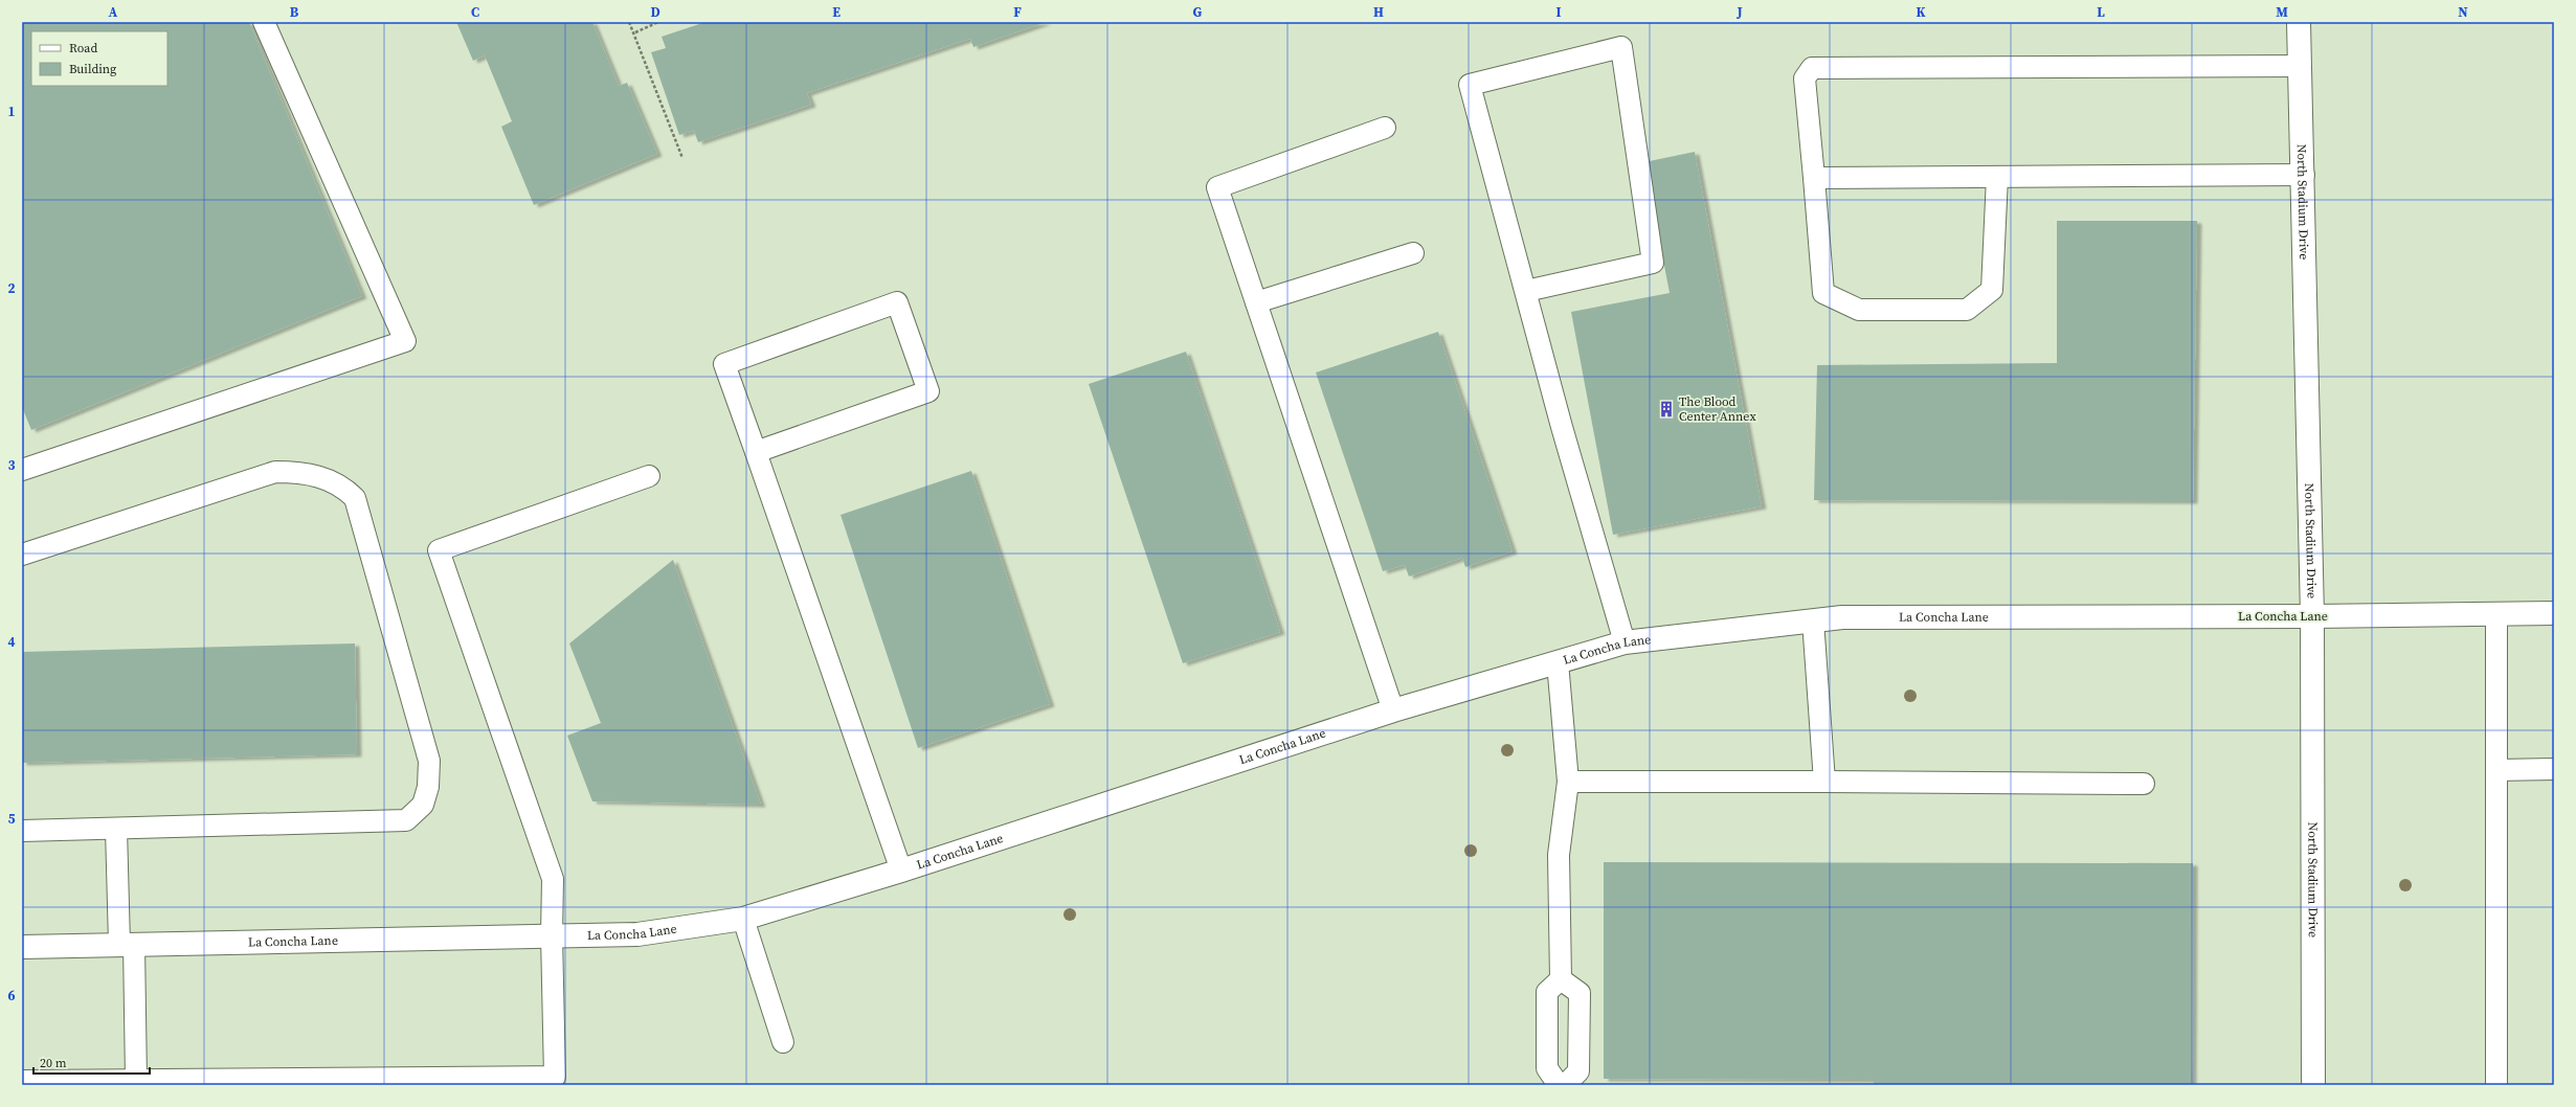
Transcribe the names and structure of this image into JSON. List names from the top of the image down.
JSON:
{
  "streets": {
    "street": ["North Stadium Drive", "La Concha Lane"]
  },
  "crossings": [
    ["North Stadium Drive", "La Concha Lane"]
  ],
  "places": {
    "building": ["The Blood Center Annex"]
  },
  "legend": ["Road", "Building"],
  "scale_bar": "20 m",
  "grid": {
    "columns": [
      "A",
      "B",
      "C",
      "D",
      "E",
      "F",
      "G",
      "H",
      "I",
      "J",
      "K",
      "L",
      "M",
      "N"
    ],
    "rows": [
      "1",
      "2",
      "3",
      "4",
      "5",
      "6"
    ]
  }
}
